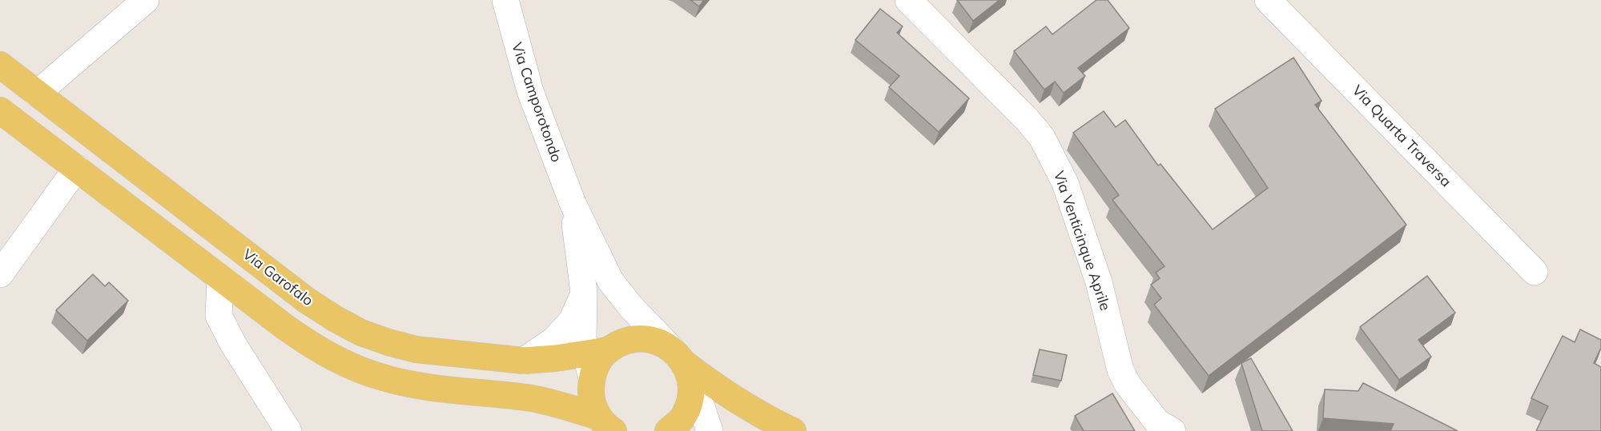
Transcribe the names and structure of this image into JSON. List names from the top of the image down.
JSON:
{
  "streets": {
    "main road": ["Via Garofalo"],
    "street": ["Via Camporotondo", "Via Quarta Traversa", "Via Venticinque Aprile"]
  }
}
